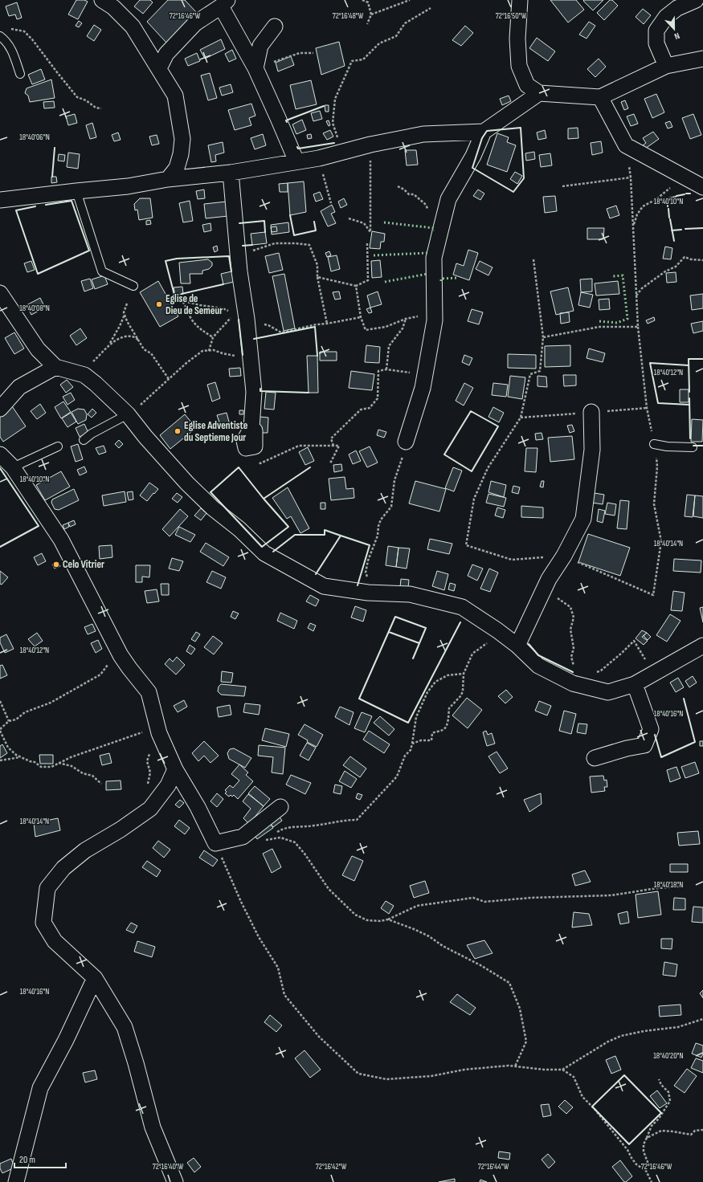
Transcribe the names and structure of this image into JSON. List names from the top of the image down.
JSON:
{
  "places": ["Eglise de Dieu de Semeur", "Eglise Adventiste du Septieme Jour", "Celo Vitrier"],
  "scale_bar": "20 m",
  "north": "bottom",
  "coordinates": [
    "72°16'46\"W",
    "72°16'48\"W",
    "72°16'50\"W",
    "18°40'06\"N",
    "18°40'10\"N",
    "18°40'08\"N",
    "18°40'12\"N",
    "18°40'14\"N",
    "18°40'16\"N",
    "18°40'18\"N",
    "18°40'20\"N",
    "72°16'40\"W",
    "72°16'42\"W",
    "72°16'44\"W"
  ]
}
